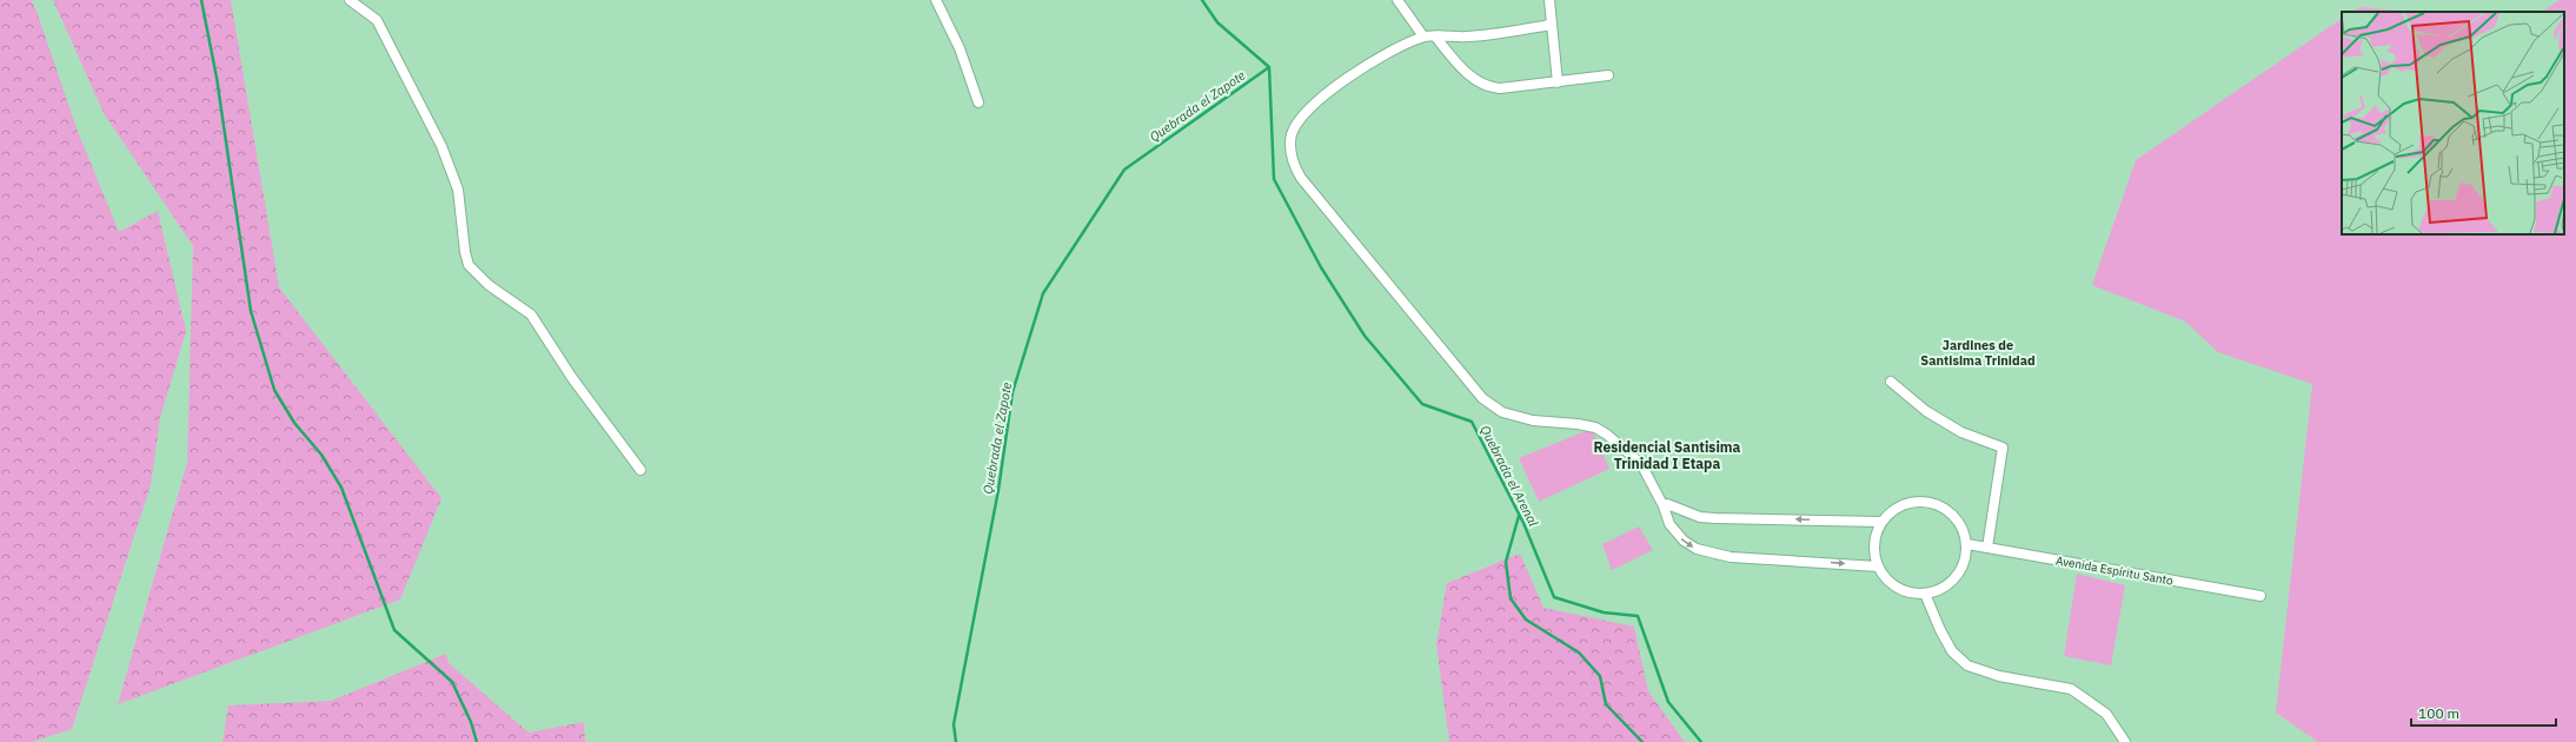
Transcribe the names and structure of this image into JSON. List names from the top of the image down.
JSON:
{
  "streets": {
    "street": ["Avenida Espíritu Santo"]
  },
  "districts": ["Jardines de Santisima Trinidad", "Residencial Santisima Trinidad I Etapa"],
  "water": ["Quebrada el Zapote", "Quebrada el Arenal"],
  "scale_bar": "100 m"
}
